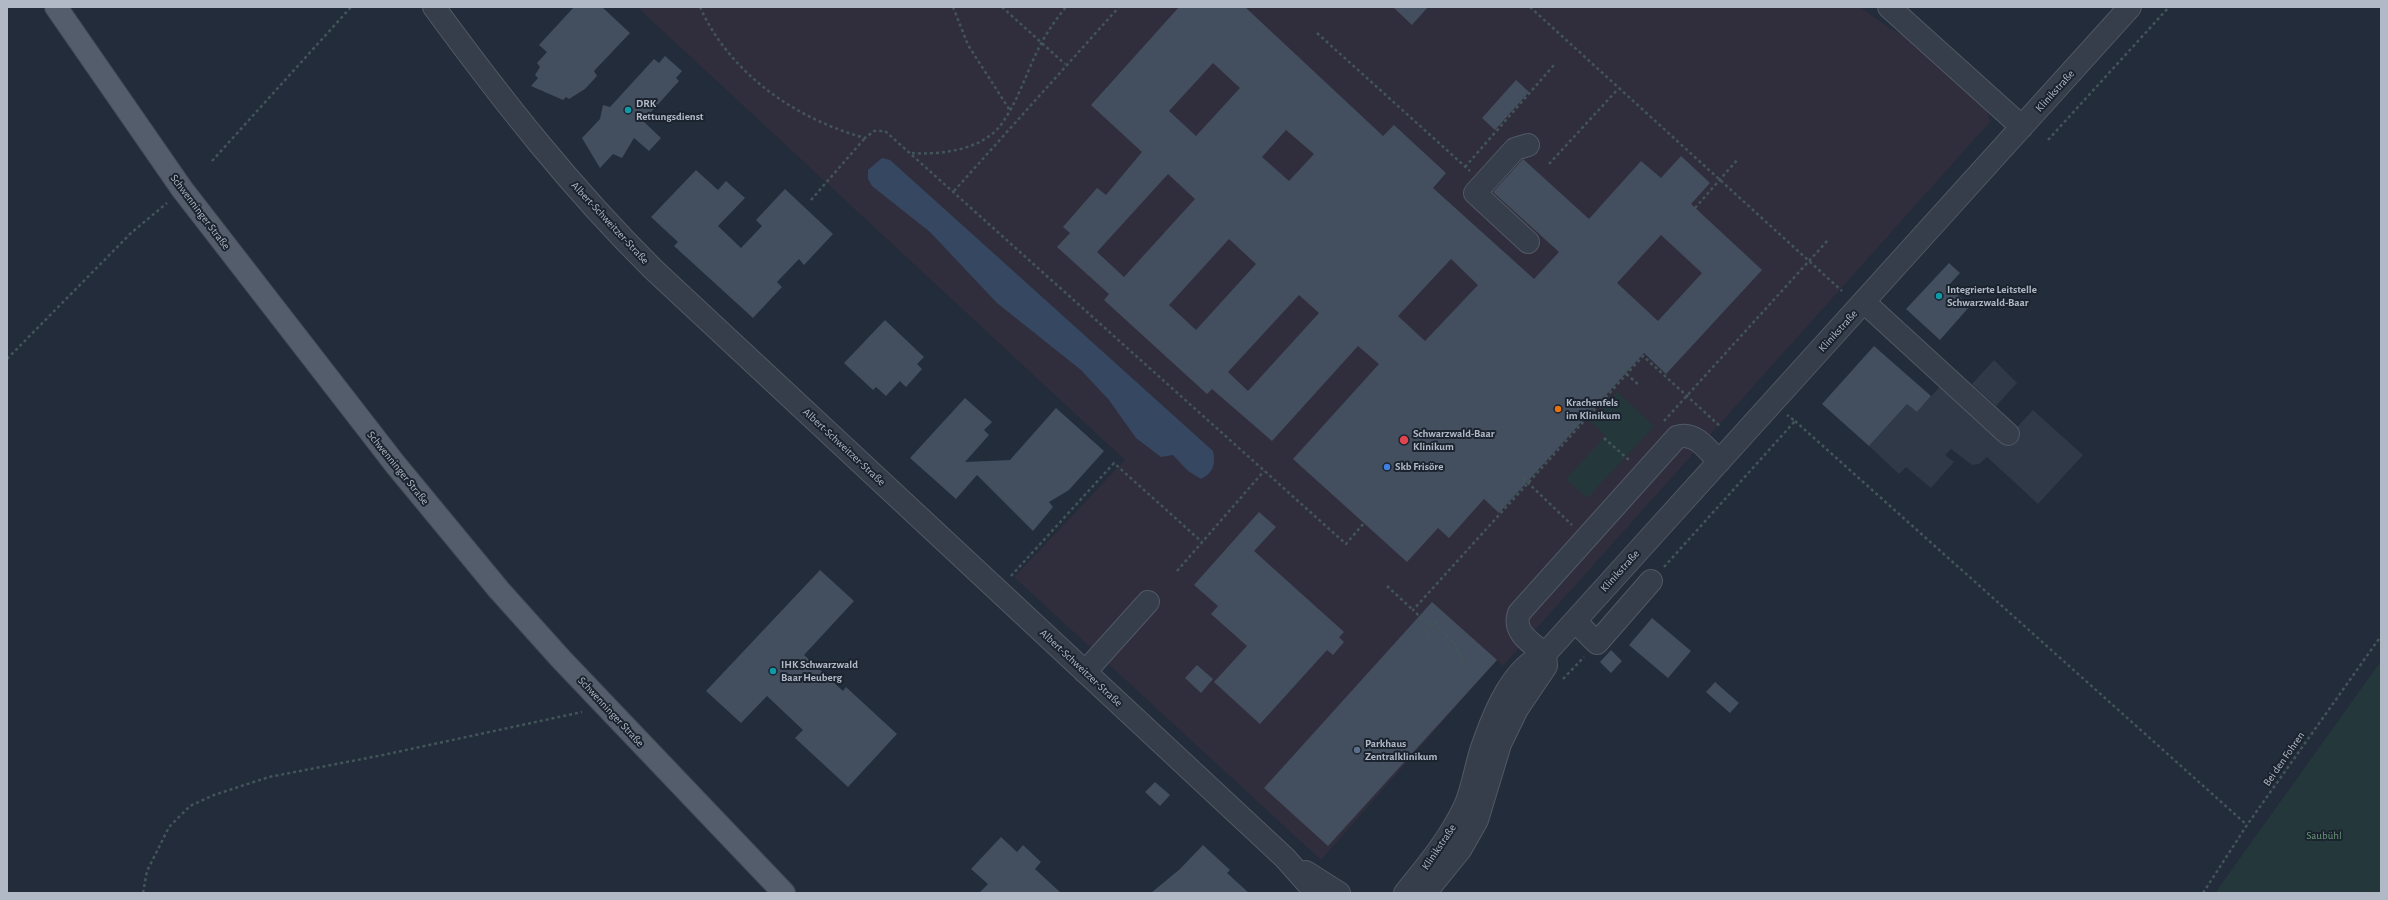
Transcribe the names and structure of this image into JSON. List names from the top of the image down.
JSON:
{
  "streets": {
    "main road": ["Schwenninger Straße"],
    "street": ["Klinikstraße", "Albert-Schweitzer-Straße"],
    "path": ["Bei den Fohren"]
  },
  "parks": ["Saubühl"],
  "places": [
    "DRK Rettungsdienst",
    "Integrierte Leitstelle Schwarzwald-Baar",
    "Krachenfels im Klinikum",
    "Schwarzwald-Baar Klinikum",
    "Skb Frisöre",
    "IHK Schwarzwald Baar Heuberg",
    "Parkhaus Zentralklinikum"
  ]
}
